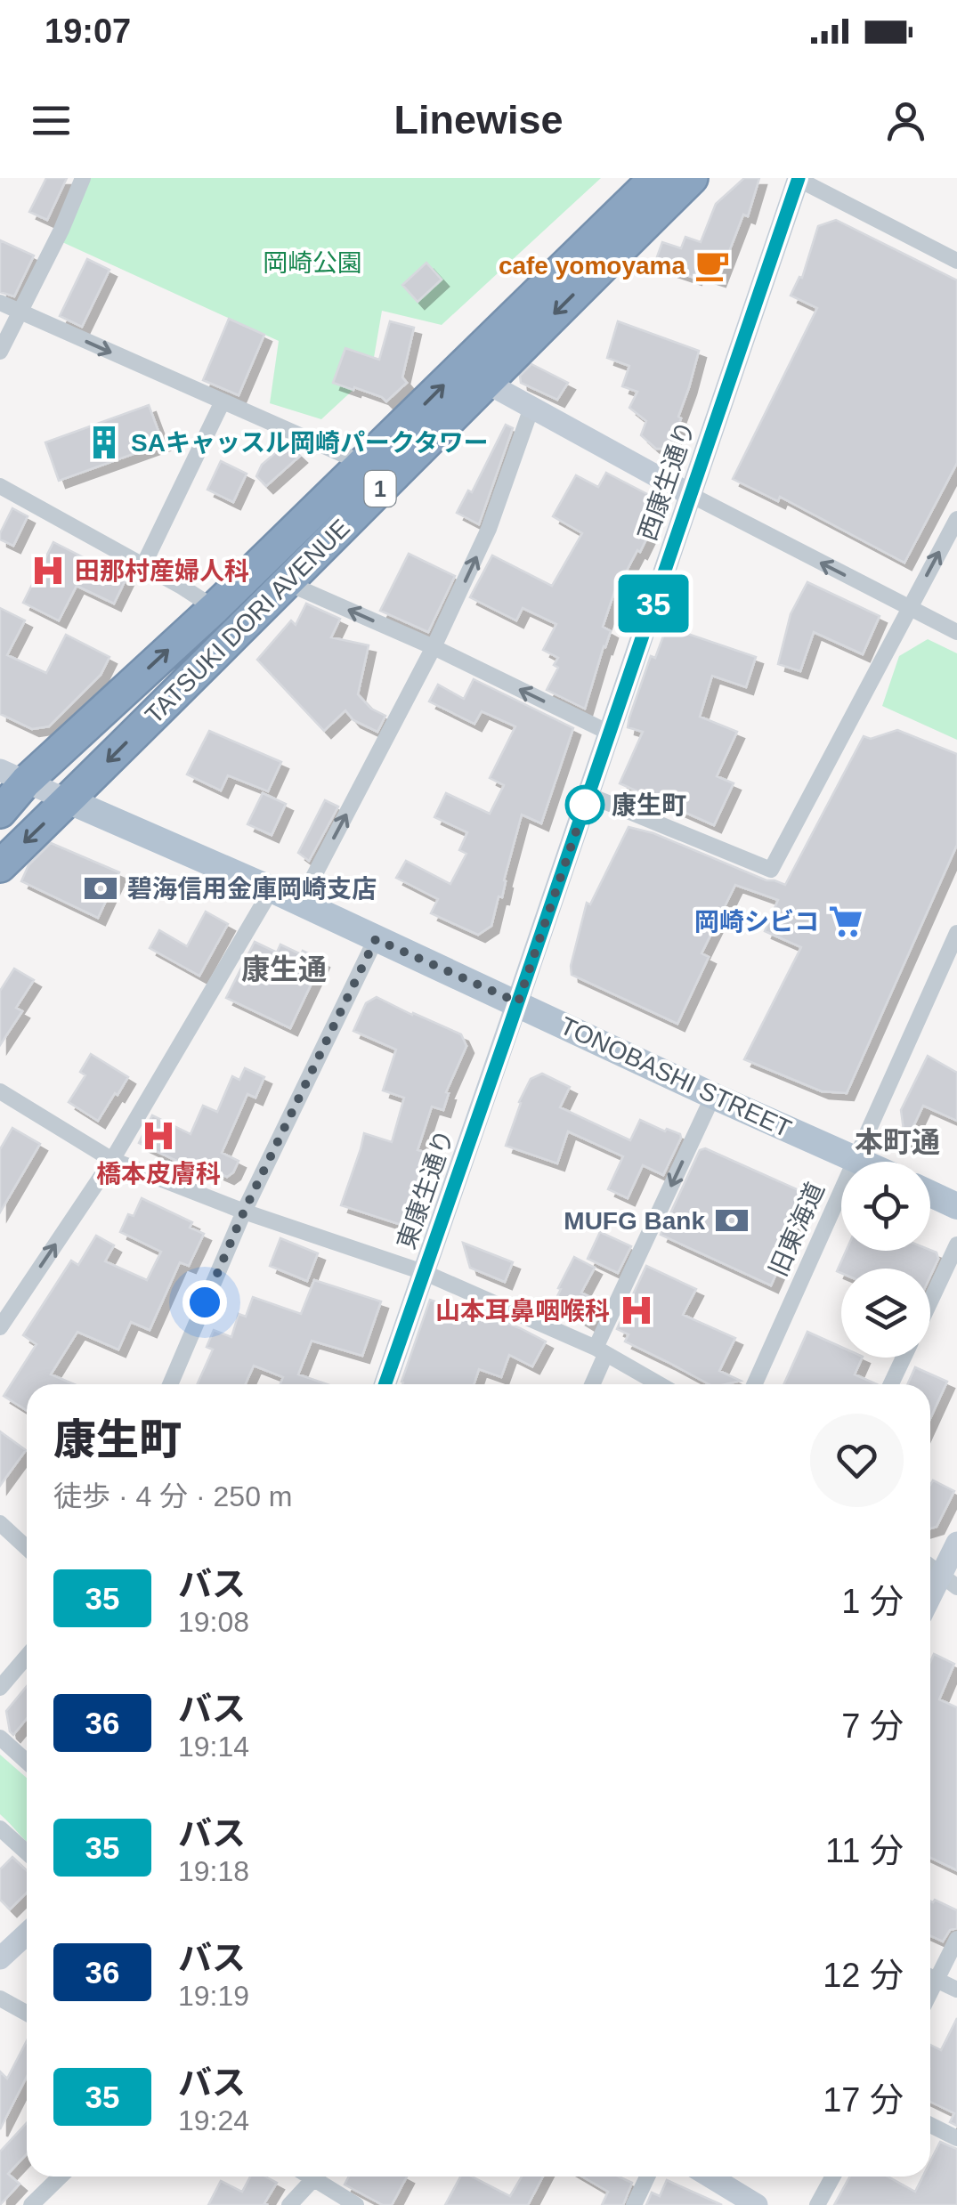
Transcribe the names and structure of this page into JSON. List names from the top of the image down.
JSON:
{
  "streets": {
    "highway": ["1", "TATSUKI DORI AVENUE"],
    "main road": ["TONOBASHI STREET"],
    "street": ["西康生通り", "東康生通り", "旧東海道"]
  },
  "crossings": [
    ["西康生通り", "TONOBASHI STREET"],
    ["西康生通り", "東康生通り"],
    ["1", "TATSUKI DORI AVENUE"],
    ["1", "TONOBASHI STREET"],
    ["TATSUKI DORI AVENUE", "TONOBASHI STREET"],
    ["TONOBASHI STREET", "東康生通り"],
    ["TONOBASHI STREET", "旧東海道"]
  ],
  "districts": ["康生通", "本町通"],
  "parks": ["岡崎公園"],
  "places": {
    "cafe": ["cafe yomoyama"],
    "building": ["SAキャッスル岡崎パークタワー"],
    "hospital": ["田那村産婦人科", "橋本皮膚科", "山本耳鼻咽喉科"],
    "other": ["康生町"],
    "bank": ["碧海信用金庫岡崎支店", "MUFG Bank"],
    "supermarket": ["岡崎シビコ"]
  },
  "lines": ["bus line 35"],
  "page": {
    "status": "19:07",
    "header": "Linewise",
    "on_map": "35",
    "heading": ["康生町", "徒歩 · 4 分 · 250 m"],
    "list": [
      {
        "mark": "35",
        "name": "バス",
        "note": "19:08",
        "value": "1 分"
      },
      {
        "mark": "36",
        "name": "バス",
        "note": "19:14",
        "value": "7 分"
      },
      {
        "mark": "35",
        "name": "バス",
        "note": "19:18",
        "value": "11 分"
      },
      {
        "mark": "36",
        "name": "バス",
        "note": "19:19",
        "value": "12 分"
      },
      {
        "mark": "35",
        "name": "バス",
        "note": "19:24",
        "value": "17 分"
      }
    ]
  }
}
